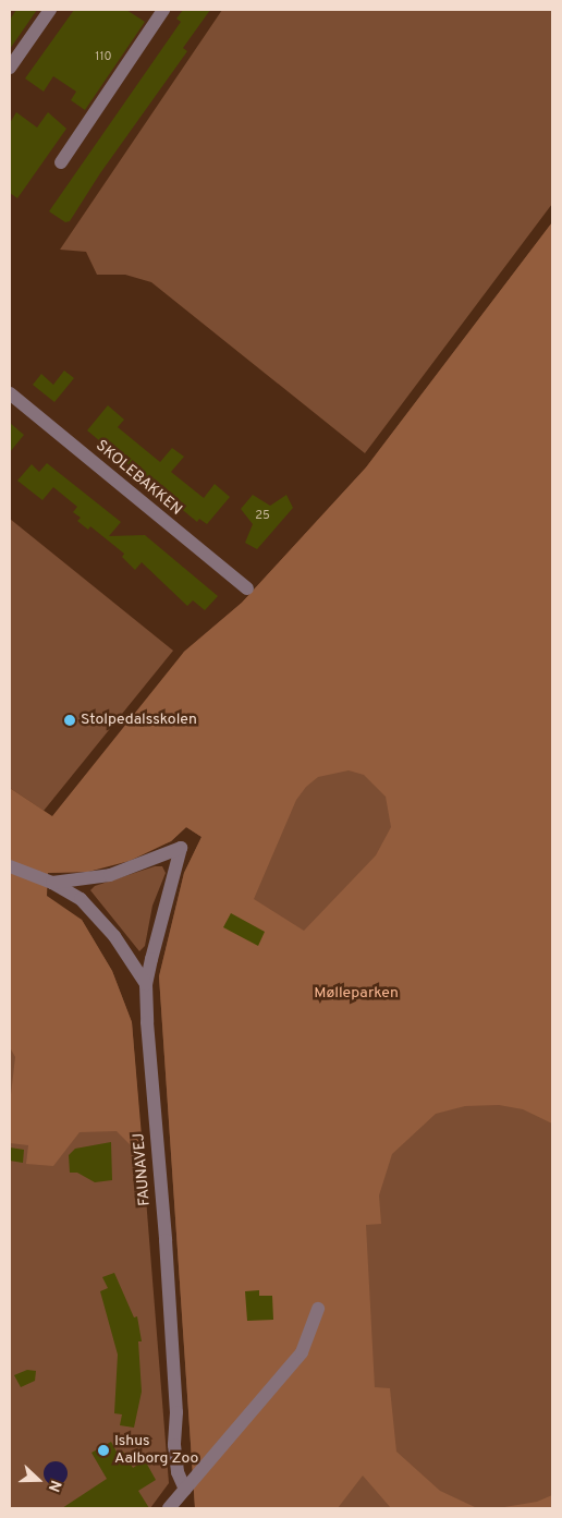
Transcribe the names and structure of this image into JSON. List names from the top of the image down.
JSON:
{
  "streets": {
    "street": ["SKOLEBAKKEN", "FAUNAVEJ"]
  },
  "parks": ["Mølleparken"],
  "places": ["Stolpedalsskolen", "Ishus Aalborg Zoo"],
  "house_numbers": ["110", "25"],
  "north": "right"
}
